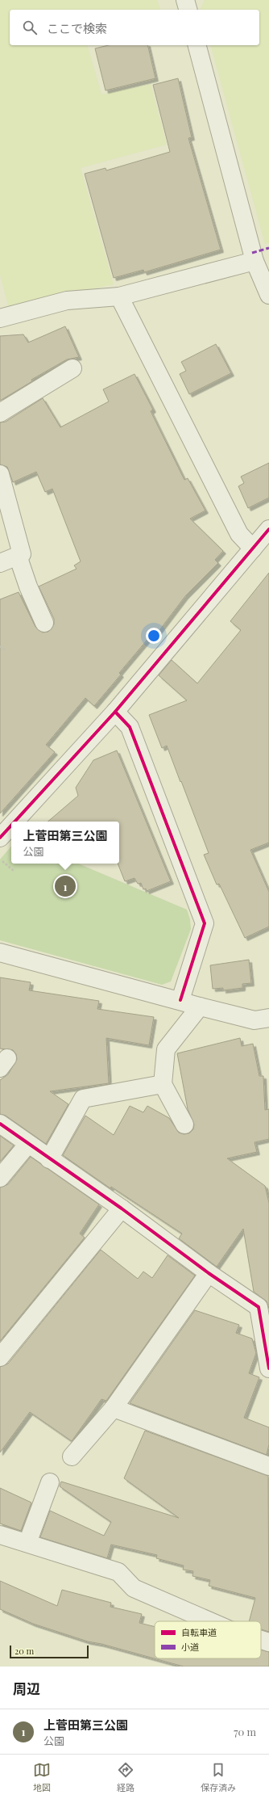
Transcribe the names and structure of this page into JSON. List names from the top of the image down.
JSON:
{
  "legend": ["自転車道", "小道"],
  "scale_bar": "20 m",
  "page": {
    "search": "ここで検索",
    "popup": ["上菅田第三公園", "公園"],
    "pins": "1",
    "scale": "20 m",
    "heading": "周辺",
    "list": [
      {
        "mark": "1",
        "name": "上菅田第三公園",
        "note": "公園",
        "value": "70 m"
      }
    ],
    "nav": ["地図", "経路", "保存済み"]
  }
}
